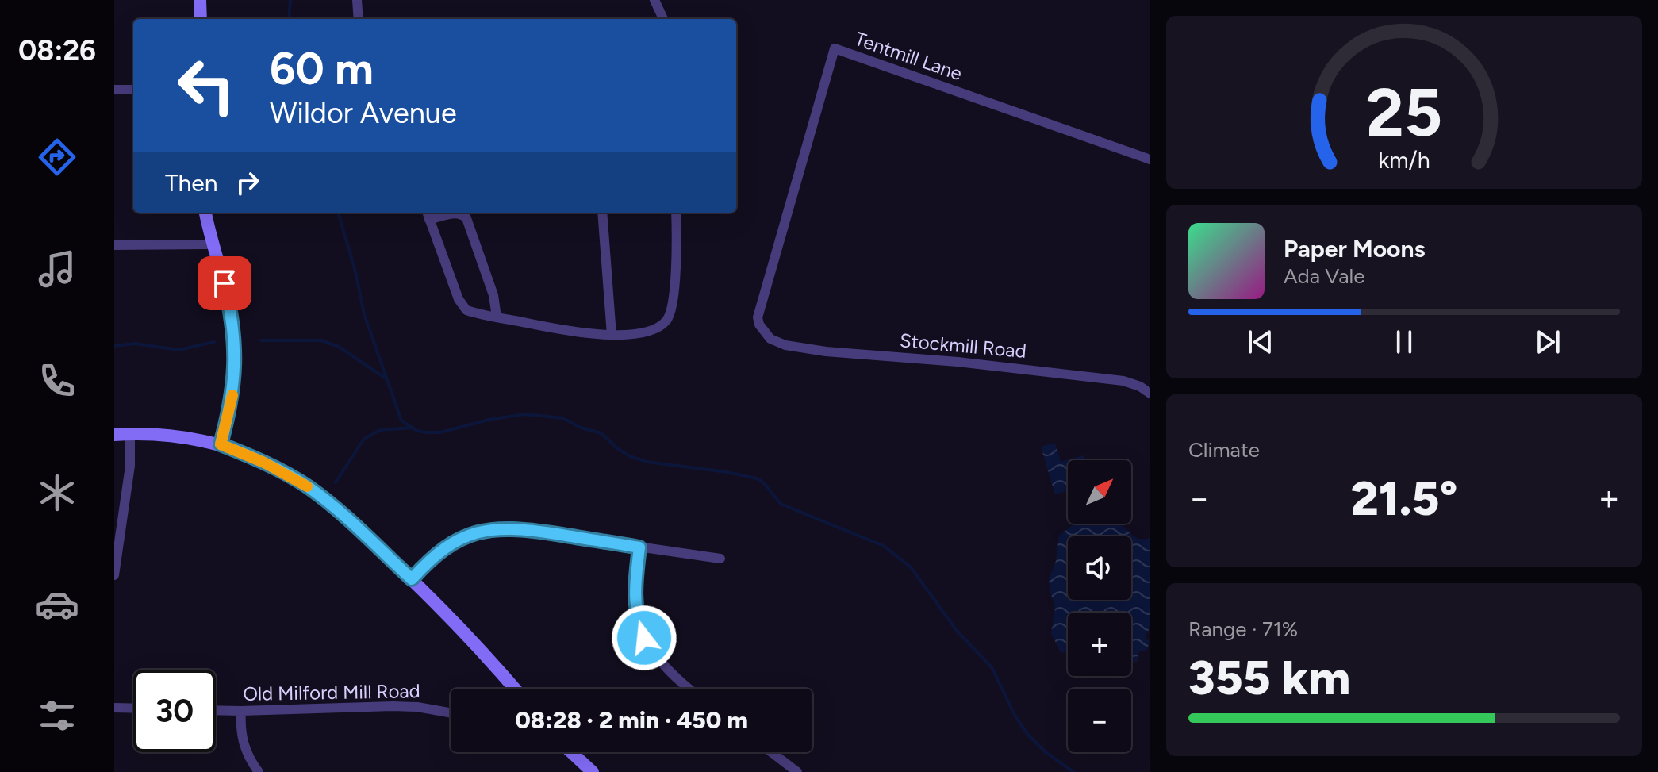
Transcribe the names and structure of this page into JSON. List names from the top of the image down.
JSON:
{
  "streets": {
    "street": ["Tentmill Lane", "Stockmill Road", "Old Milford Mill Road"]
  },
  "crossings": [
    ["Tentmill Lane", "Stockmill Road"]
  ],
  "north": "top right",
  "page": {
    "tabs": "08:26",
    "turn": ["60 m", "Wildor Avenue"],
    "then": "Then",
    "song": ["Paper Moons", "Ada Vale"],
    "tile": [
      "Climate",
      ["Range · 71%", "355 km"]
    ],
    "map_buttons": ["+", "−"],
    "heat": ["−", "21.5°", "+"],
    "limit": "30",
    "trip": "08:28 · 2 min · 450 m",
    "gauge": ["25", "km/h"]
  }
}
